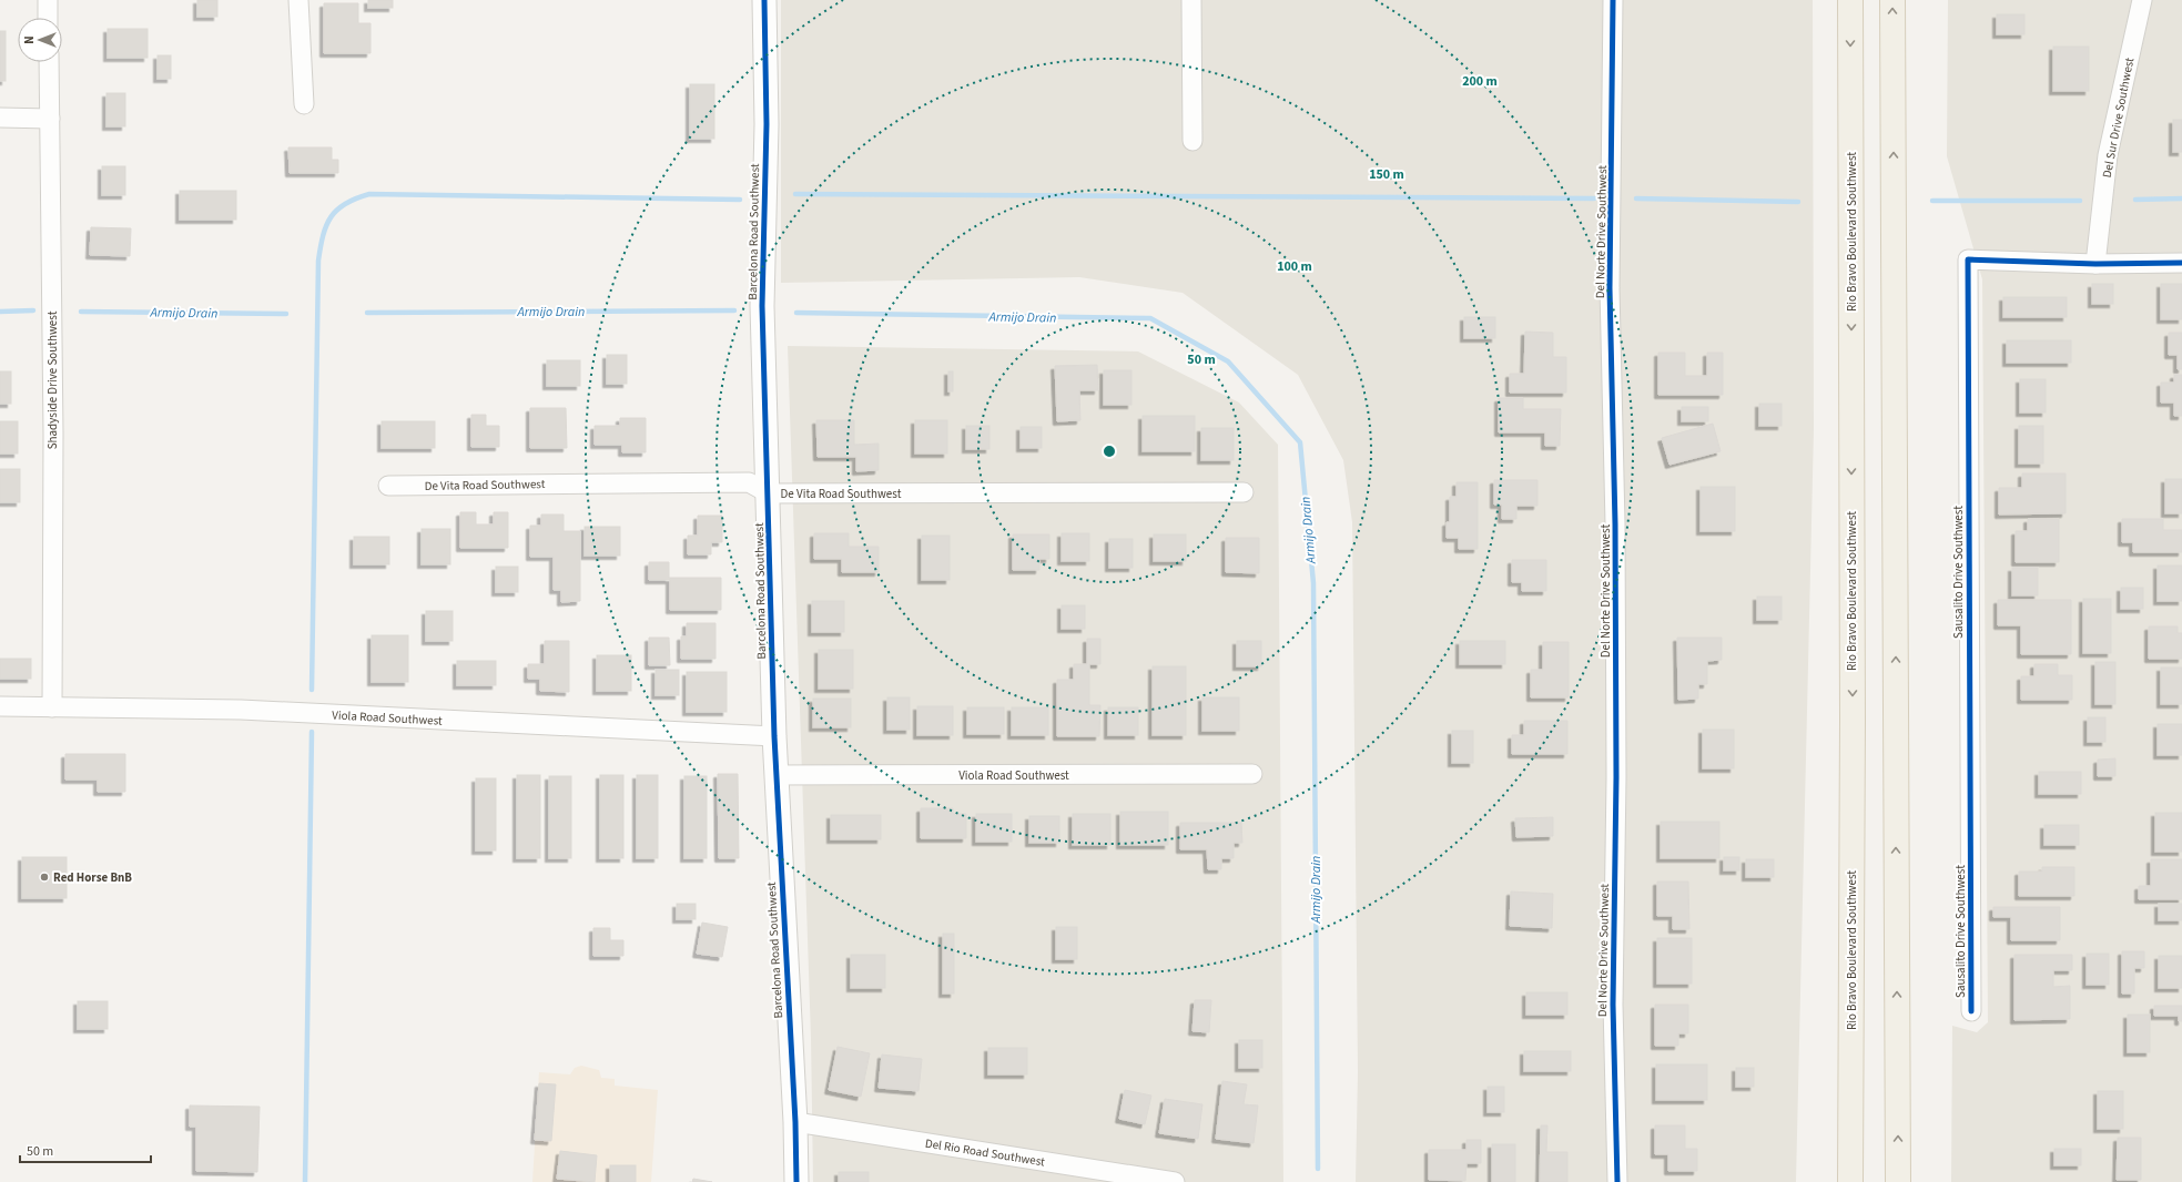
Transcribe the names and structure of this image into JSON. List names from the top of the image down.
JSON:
{
  "streets": {
    "main road": ["Rio Bravo Boulevard Southwest"],
    "street": [
      "Del Sur Drive Southwest",
      "Barcelona Road Southwest",
      "Del Norte Drive Southwest",
      "Shadyside Drive Southwest",
      "De Vita Road Southwest",
      "Sausalito Drive Southwest",
      "Viola Road Southwest",
      "Del Rio Road Southwest"
    ]
  },
  "crossings": [
    ["Del Sur Drive Southwest", "Sausalito Drive Southwest"],
    ["Barcelona Road Southwest", "De Vita Road Southwest"],
    ["Barcelona Road Southwest", "Viola Road Southwest"],
    ["Barcelona Road Southwest", "Del Rio Road Southwest"],
    ["Shadyside Drive Southwest", "Viola Road Southwest"]
  ],
  "water": ["Armijo Drain"],
  "places": ["Red Horse BnB"],
  "scale_bar": "50 m",
  "north": "left",
  "rings": [
    "200 m",
    "150 m",
    "100 m",
    "50 m"
  ]
}
